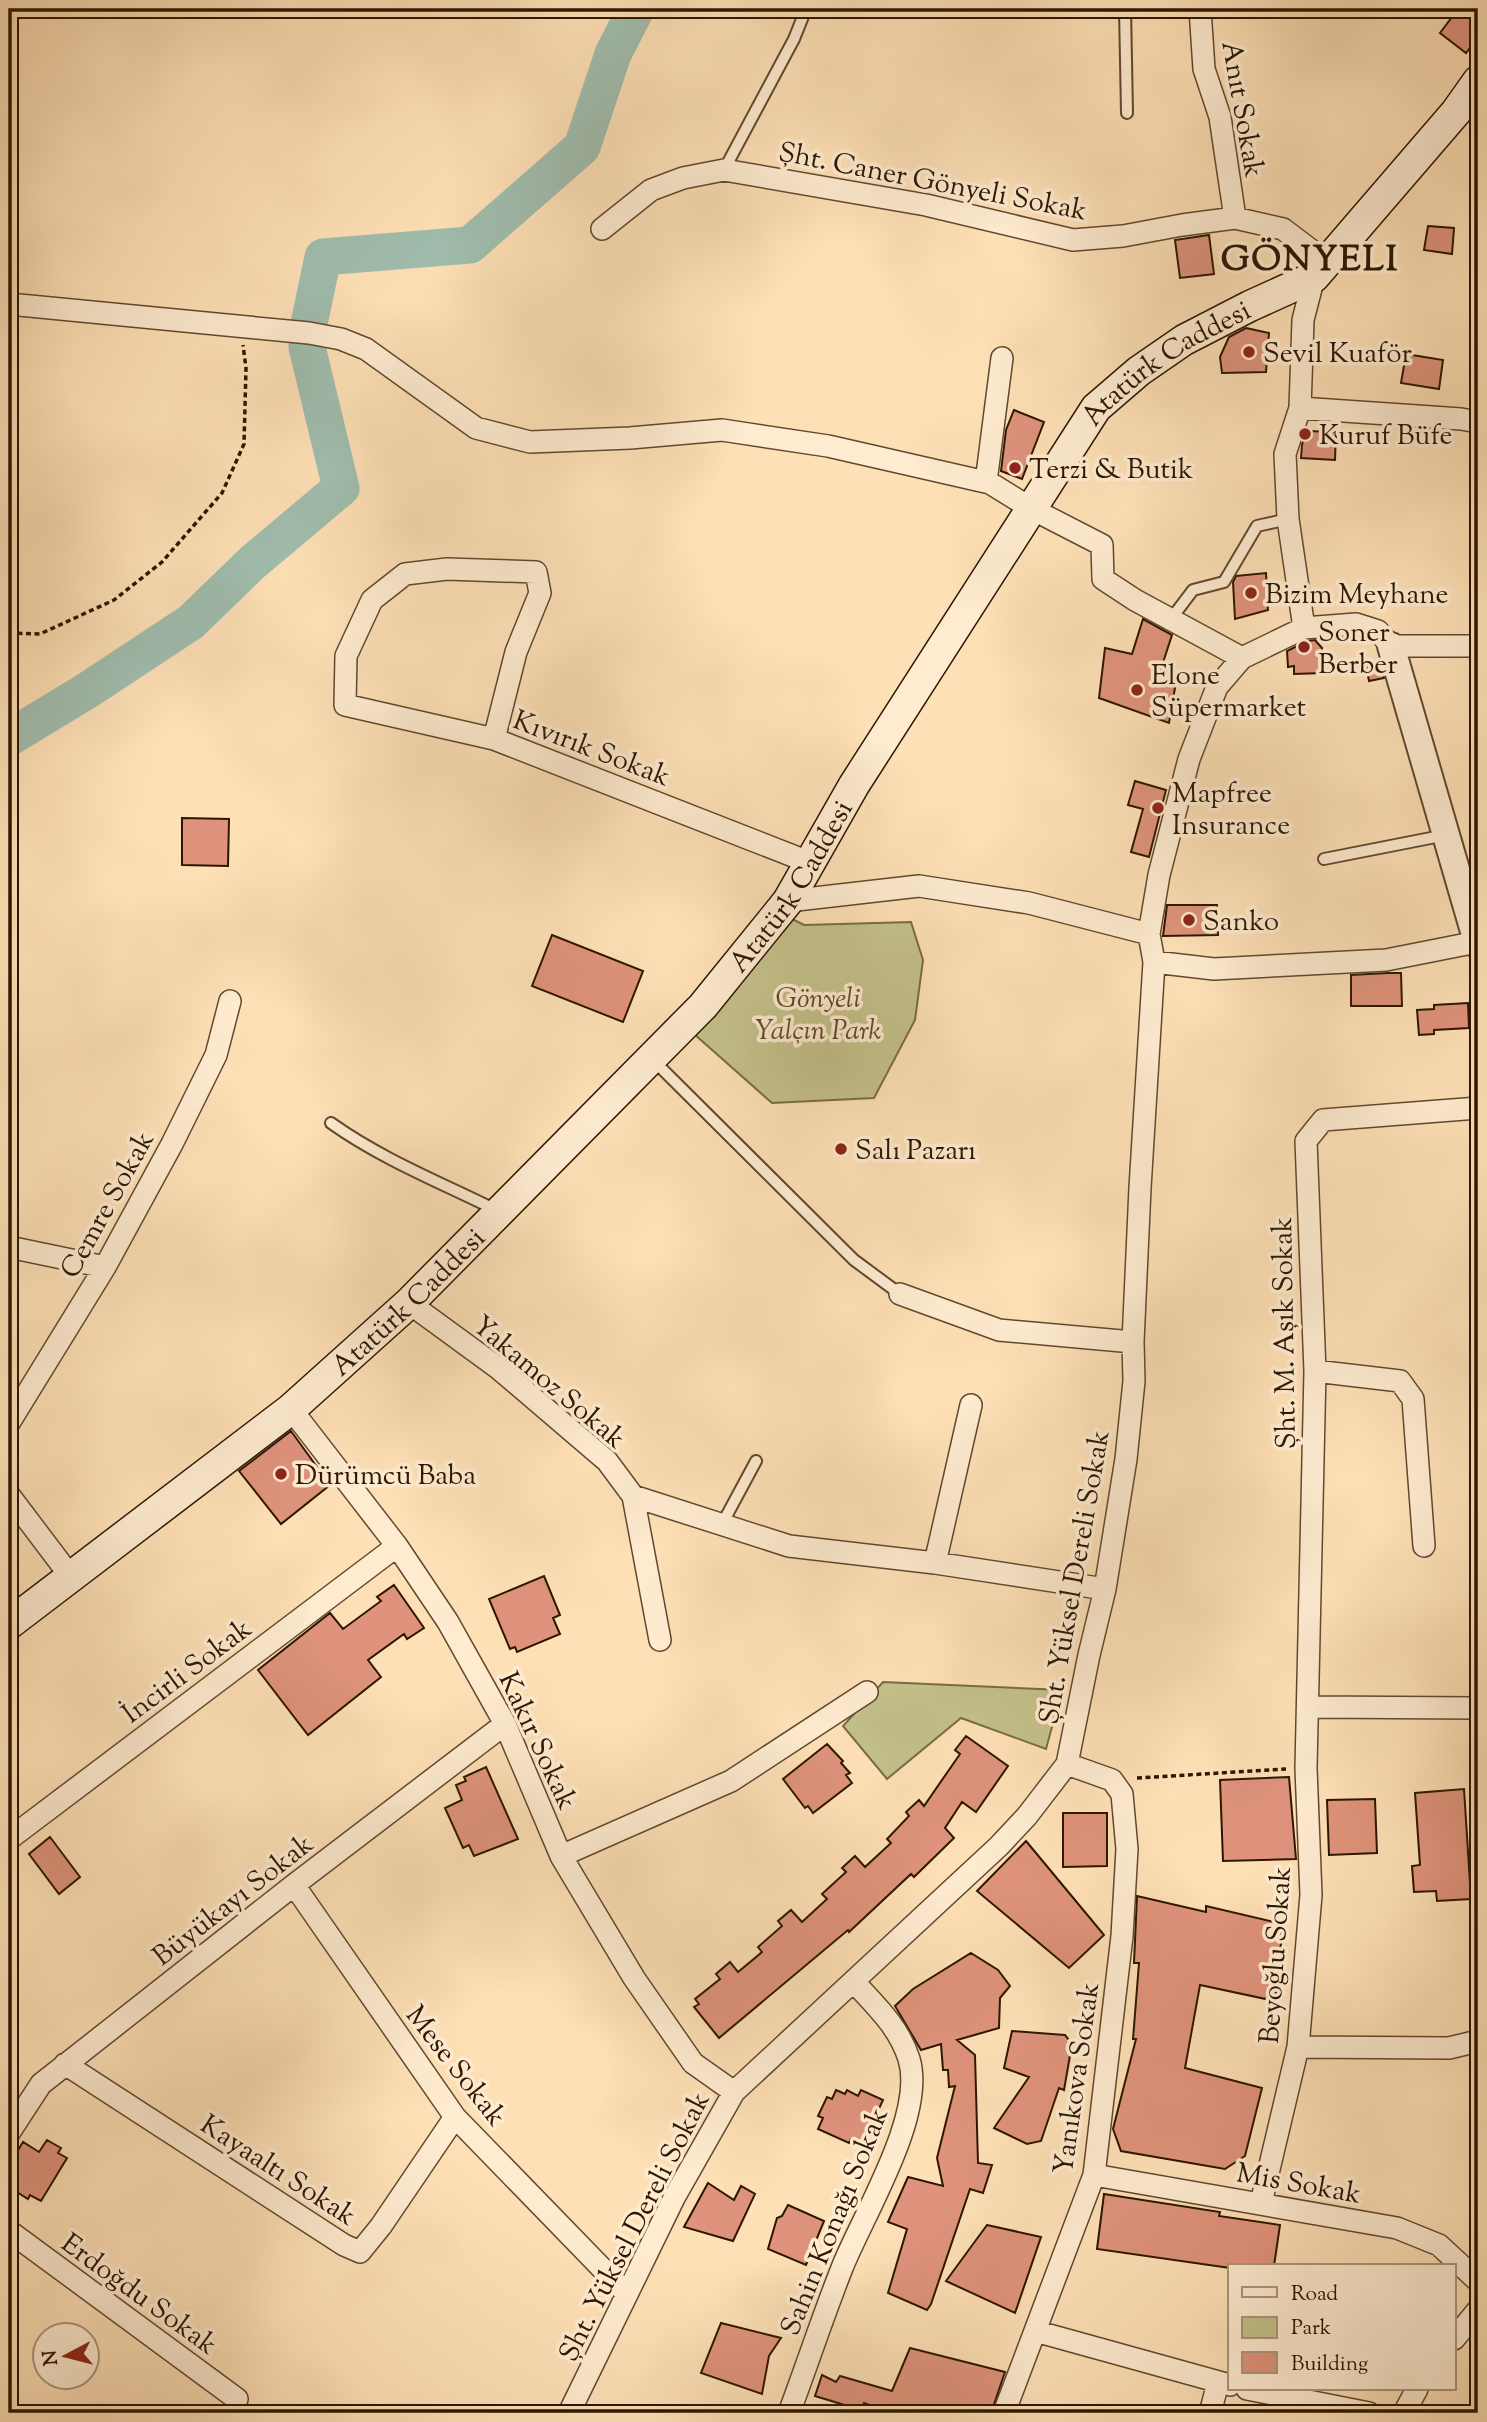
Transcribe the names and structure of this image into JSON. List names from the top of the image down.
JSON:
{
  "streets": {
    "main road": ["Atatürk Caddesi"],
    "street": [
      "Anıt Sokak",
      "Şht. Caner Gönyeli Sokak",
      "Kıvırık Sokak",
      "Cemre Sokak",
      "Şht. M. Aşık Sokak",
      "Yakamoz Sokak",
      "Şht. Yüksel Dereli Sokak",
      "İncirli Sokak",
      "Kakır Sokak",
      "Büyükayı Sokak",
      "Beyoğlu Sokak",
      "Mese Sokak",
      "Yanıkova Sokak",
      "Kayaaltı Sokak",
      "Mis Sokak",
      "Sahin Konağı Sokak",
      "Erdoğdu Sokak"
    ]
  },
  "crossings": [
    ["Anıt Sokak", "Şht. Caner Gönyeli Sokak"],
    ["Şht. Caner Gönyeli Sokak", "Atatürk Caddesi"],
    ["Atatürk Caddesi", "Kıvırık Sokak"],
    ["Atatürk Caddesi", "Yakamoz Sokak"],
    ["Atatürk Caddesi", "Kakır Sokak"],
    ["Şht. M. Aşık Sokak", "Beyoğlu Sokak"],
    ["Şht. Yüksel Dereli Sokak", "Kakır Sokak"],
    ["Şht. Yüksel Dereli Sokak", "Mese Sokak"],
    ["Şht. Yüksel Dereli Sokak", "Sahin Konağı Sokak"],
    ["İncirli Sokak", "Kakır Sokak"],
    ["Kakır Sokak", "Büyükayı Sokak"],
    ["Büyükayı Sokak", "Mese Sokak"],
    ["Büyükayı Sokak", "Kayaaltı Sokak"],
    ["Beyoğlu Sokak", "Mis Sokak"],
    ["Mese Sokak", "Kayaaltı Sokak"],
    ["Yanıkova Sokak", "Mis Sokak"]
  ],
  "districts": ["GÖNYELI"],
  "parks": ["Gönyeli Yalçın Park"],
  "places": [
    "Sevil Kuaför",
    "Kuruf Büfe",
    "Terzi & Butik",
    "Bizim Meyhane",
    "Soner Berber",
    "Elone Süpermarket",
    "Mapfree Insurance",
    "Sanko",
    "Salı Pazarı",
    "Dürümcü Baba"
  ],
  "legend": ["Road", "Park", "Building"],
  "north": "left"
}
